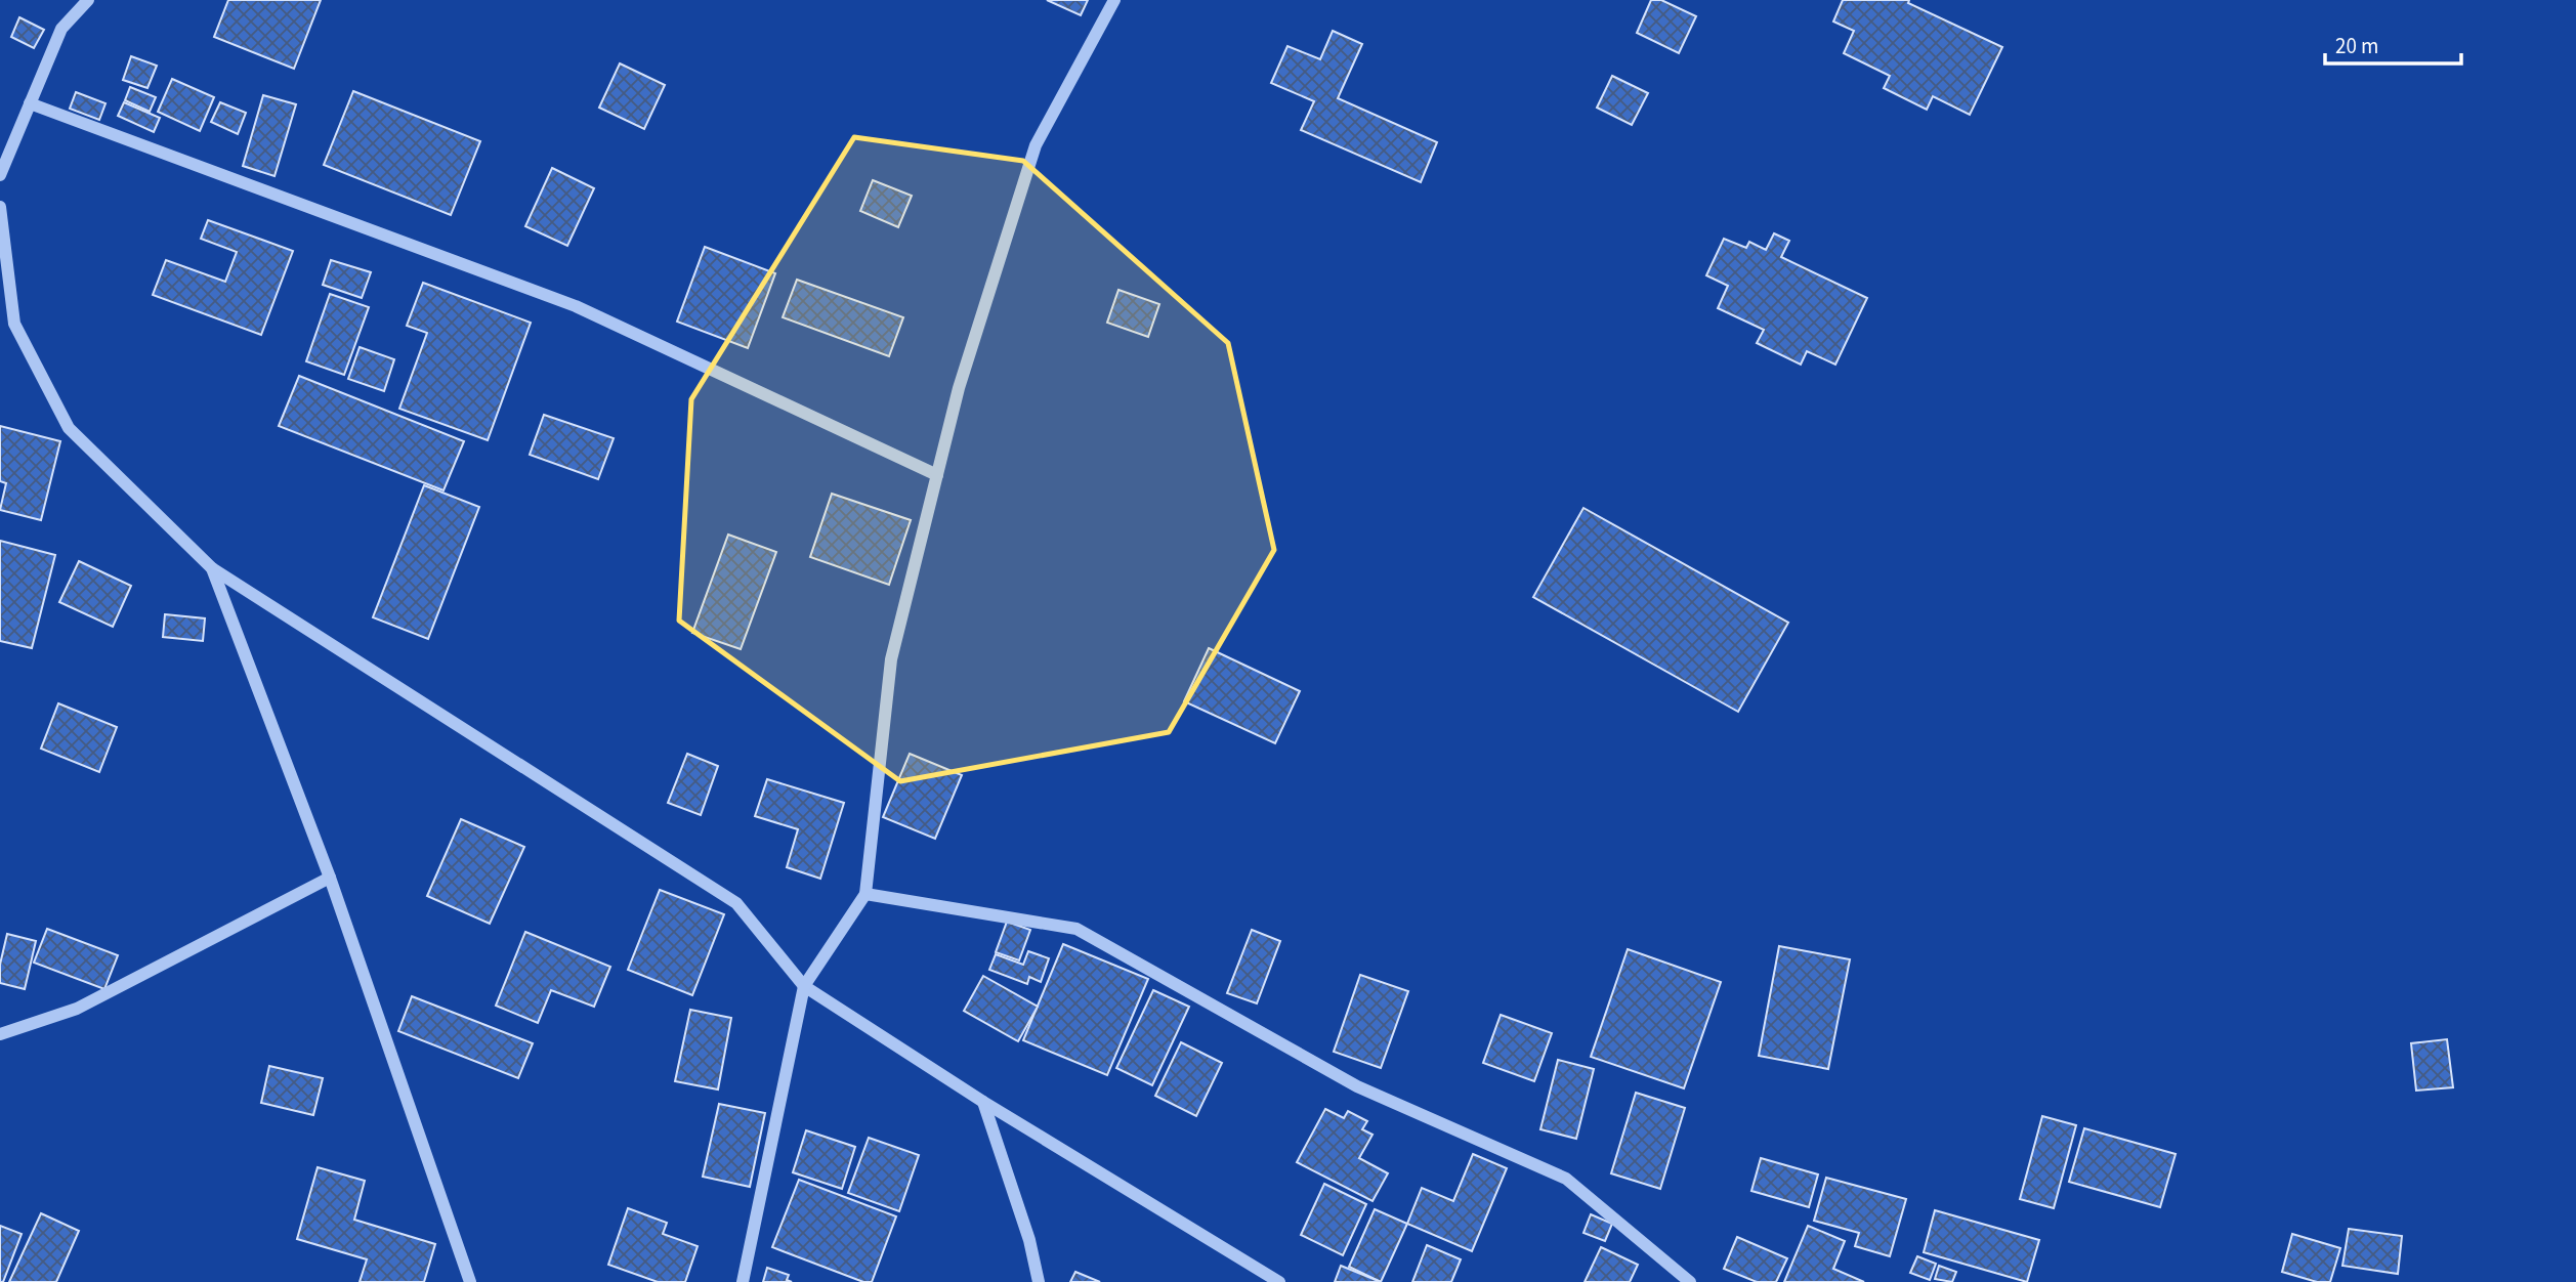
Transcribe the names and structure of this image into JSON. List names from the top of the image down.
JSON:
{
  "scale_bar": "20 m"
}
